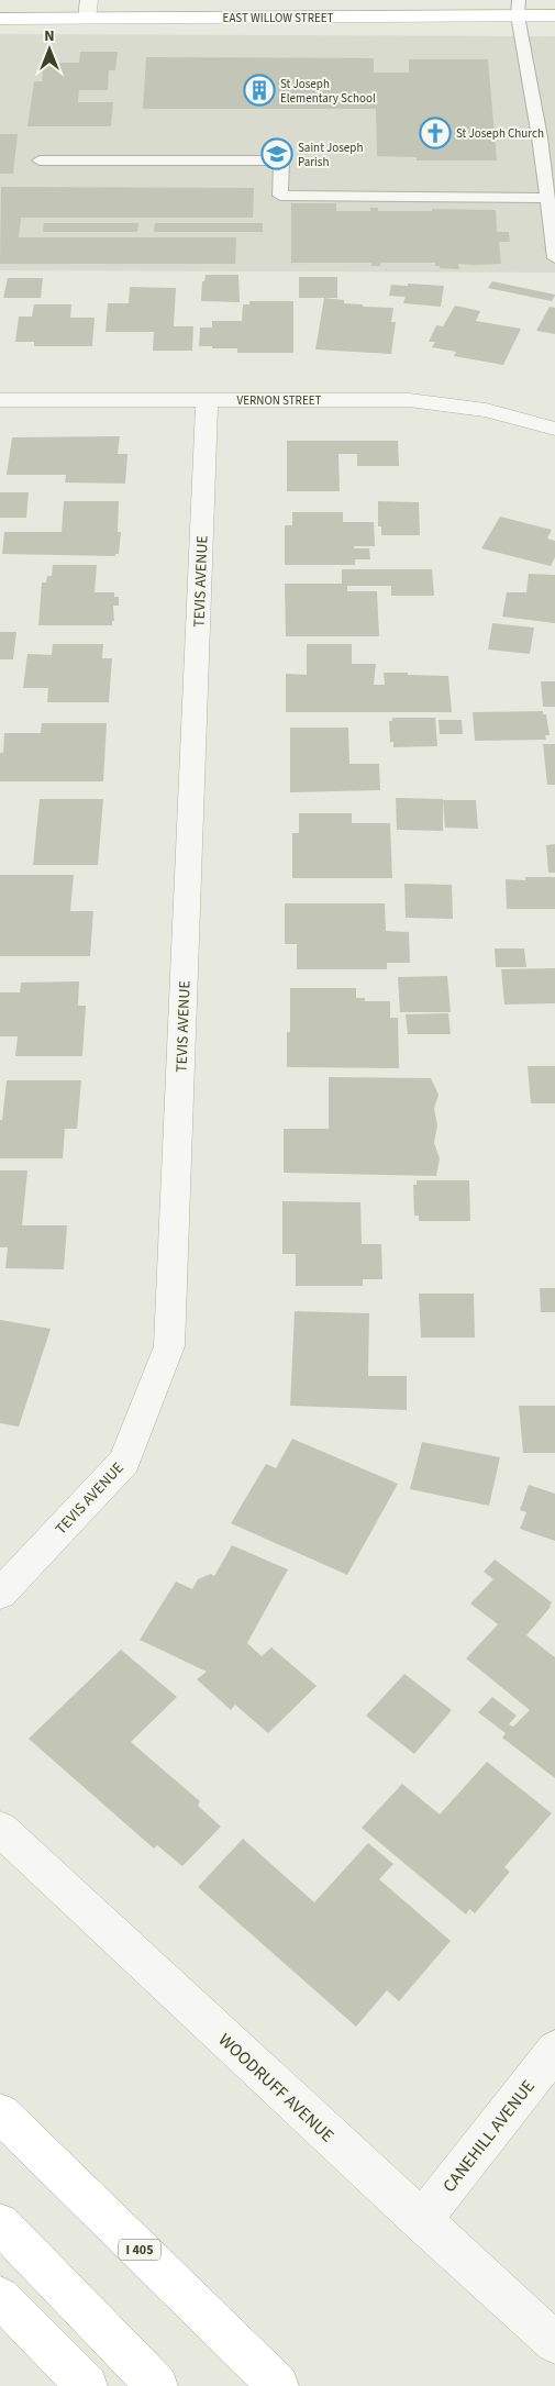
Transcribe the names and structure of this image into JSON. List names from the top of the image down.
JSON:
{
  "streets": {
    "main road": ["EAST WILLOW STREET", "I 405"],
    "street": [
      "VERNON STREET",
      "TEVIS AVENUE",
      "WOODRUFF AVENUE",
      "CANEHILL AVENUE"
    ]
  },
  "crossings": [
    ["VERNON STREET", "TEVIS AVENUE"],
    ["WOODRUFF AVENUE", "CANEHILL AVENUE"]
  ],
  "places": {
    "building": ["St Joseph Elementary School"],
    "church": ["St Joseph Church"],
    "school or university": ["Saint Joseph Parish"]
  },
  "north": "top"
}
